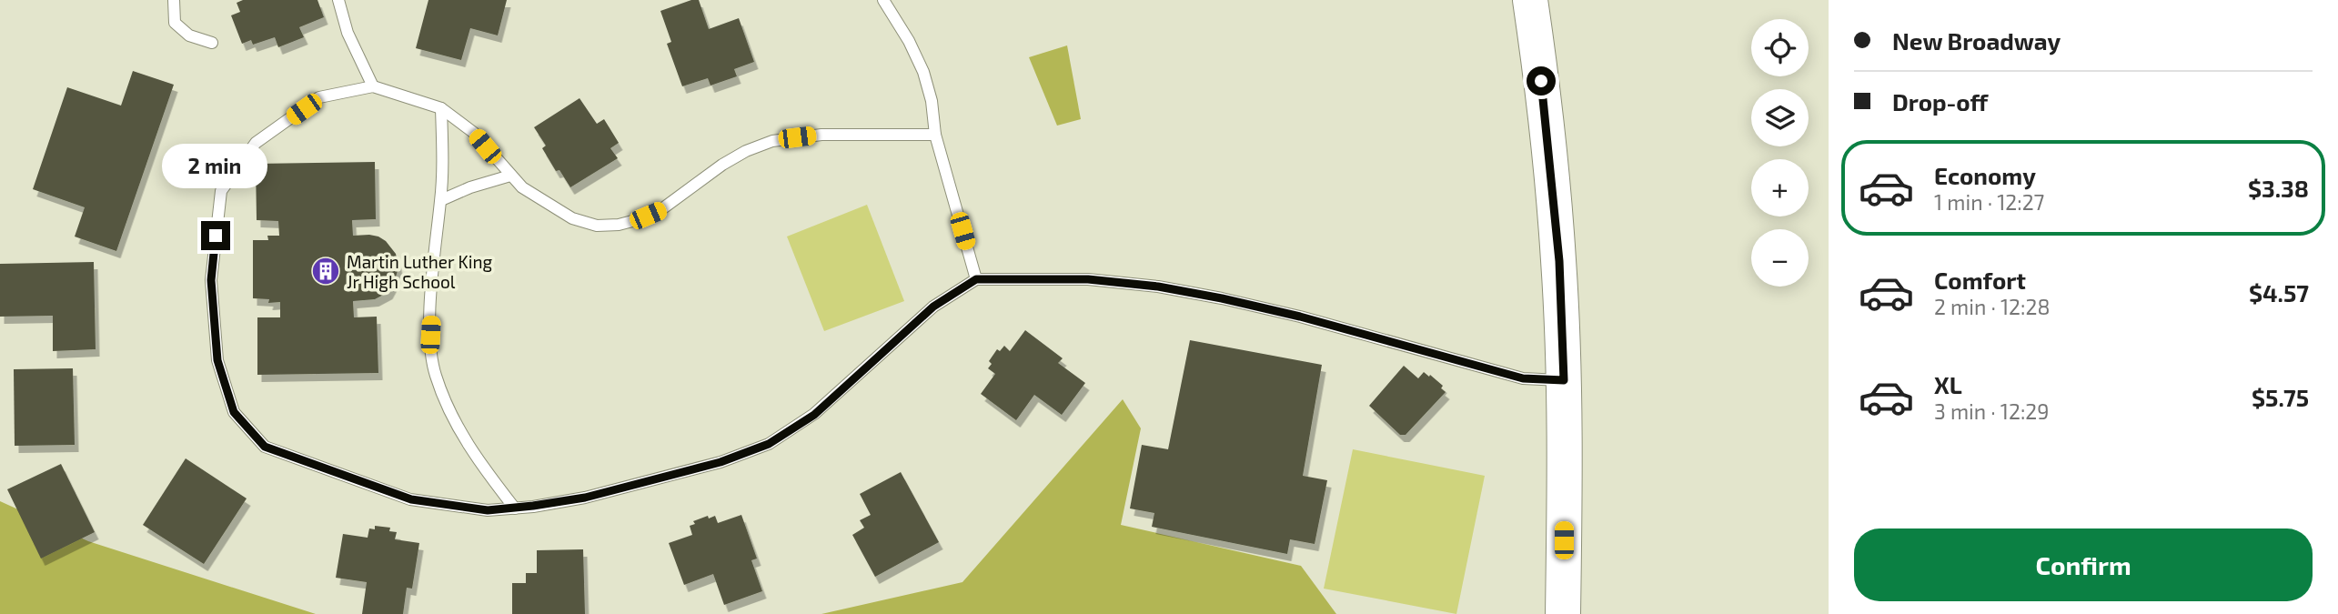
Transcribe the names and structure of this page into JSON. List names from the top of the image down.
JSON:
{
  "places": {
    "building": ["Martin Luther King Jr High School"]
  },
  "page": {
    "banner": ["New Broadway", "Drop-off"],
    "map_buttons": ["+", "−"],
    "list": [
      {
        "name": "Economy",
        "note": "1 min · 12:27",
        "value": "$3.38"
      },
      {
        "name": "Comfort",
        "note": "2 min · 12:28",
        "value": "$4.57"
      },
      {
        "name": "XL",
        "note": "3 min · 12:29",
        "value": "$5.75"
      }
    ],
    "bubble": "2 min",
    "buttons": "Confirm"
  }
}
